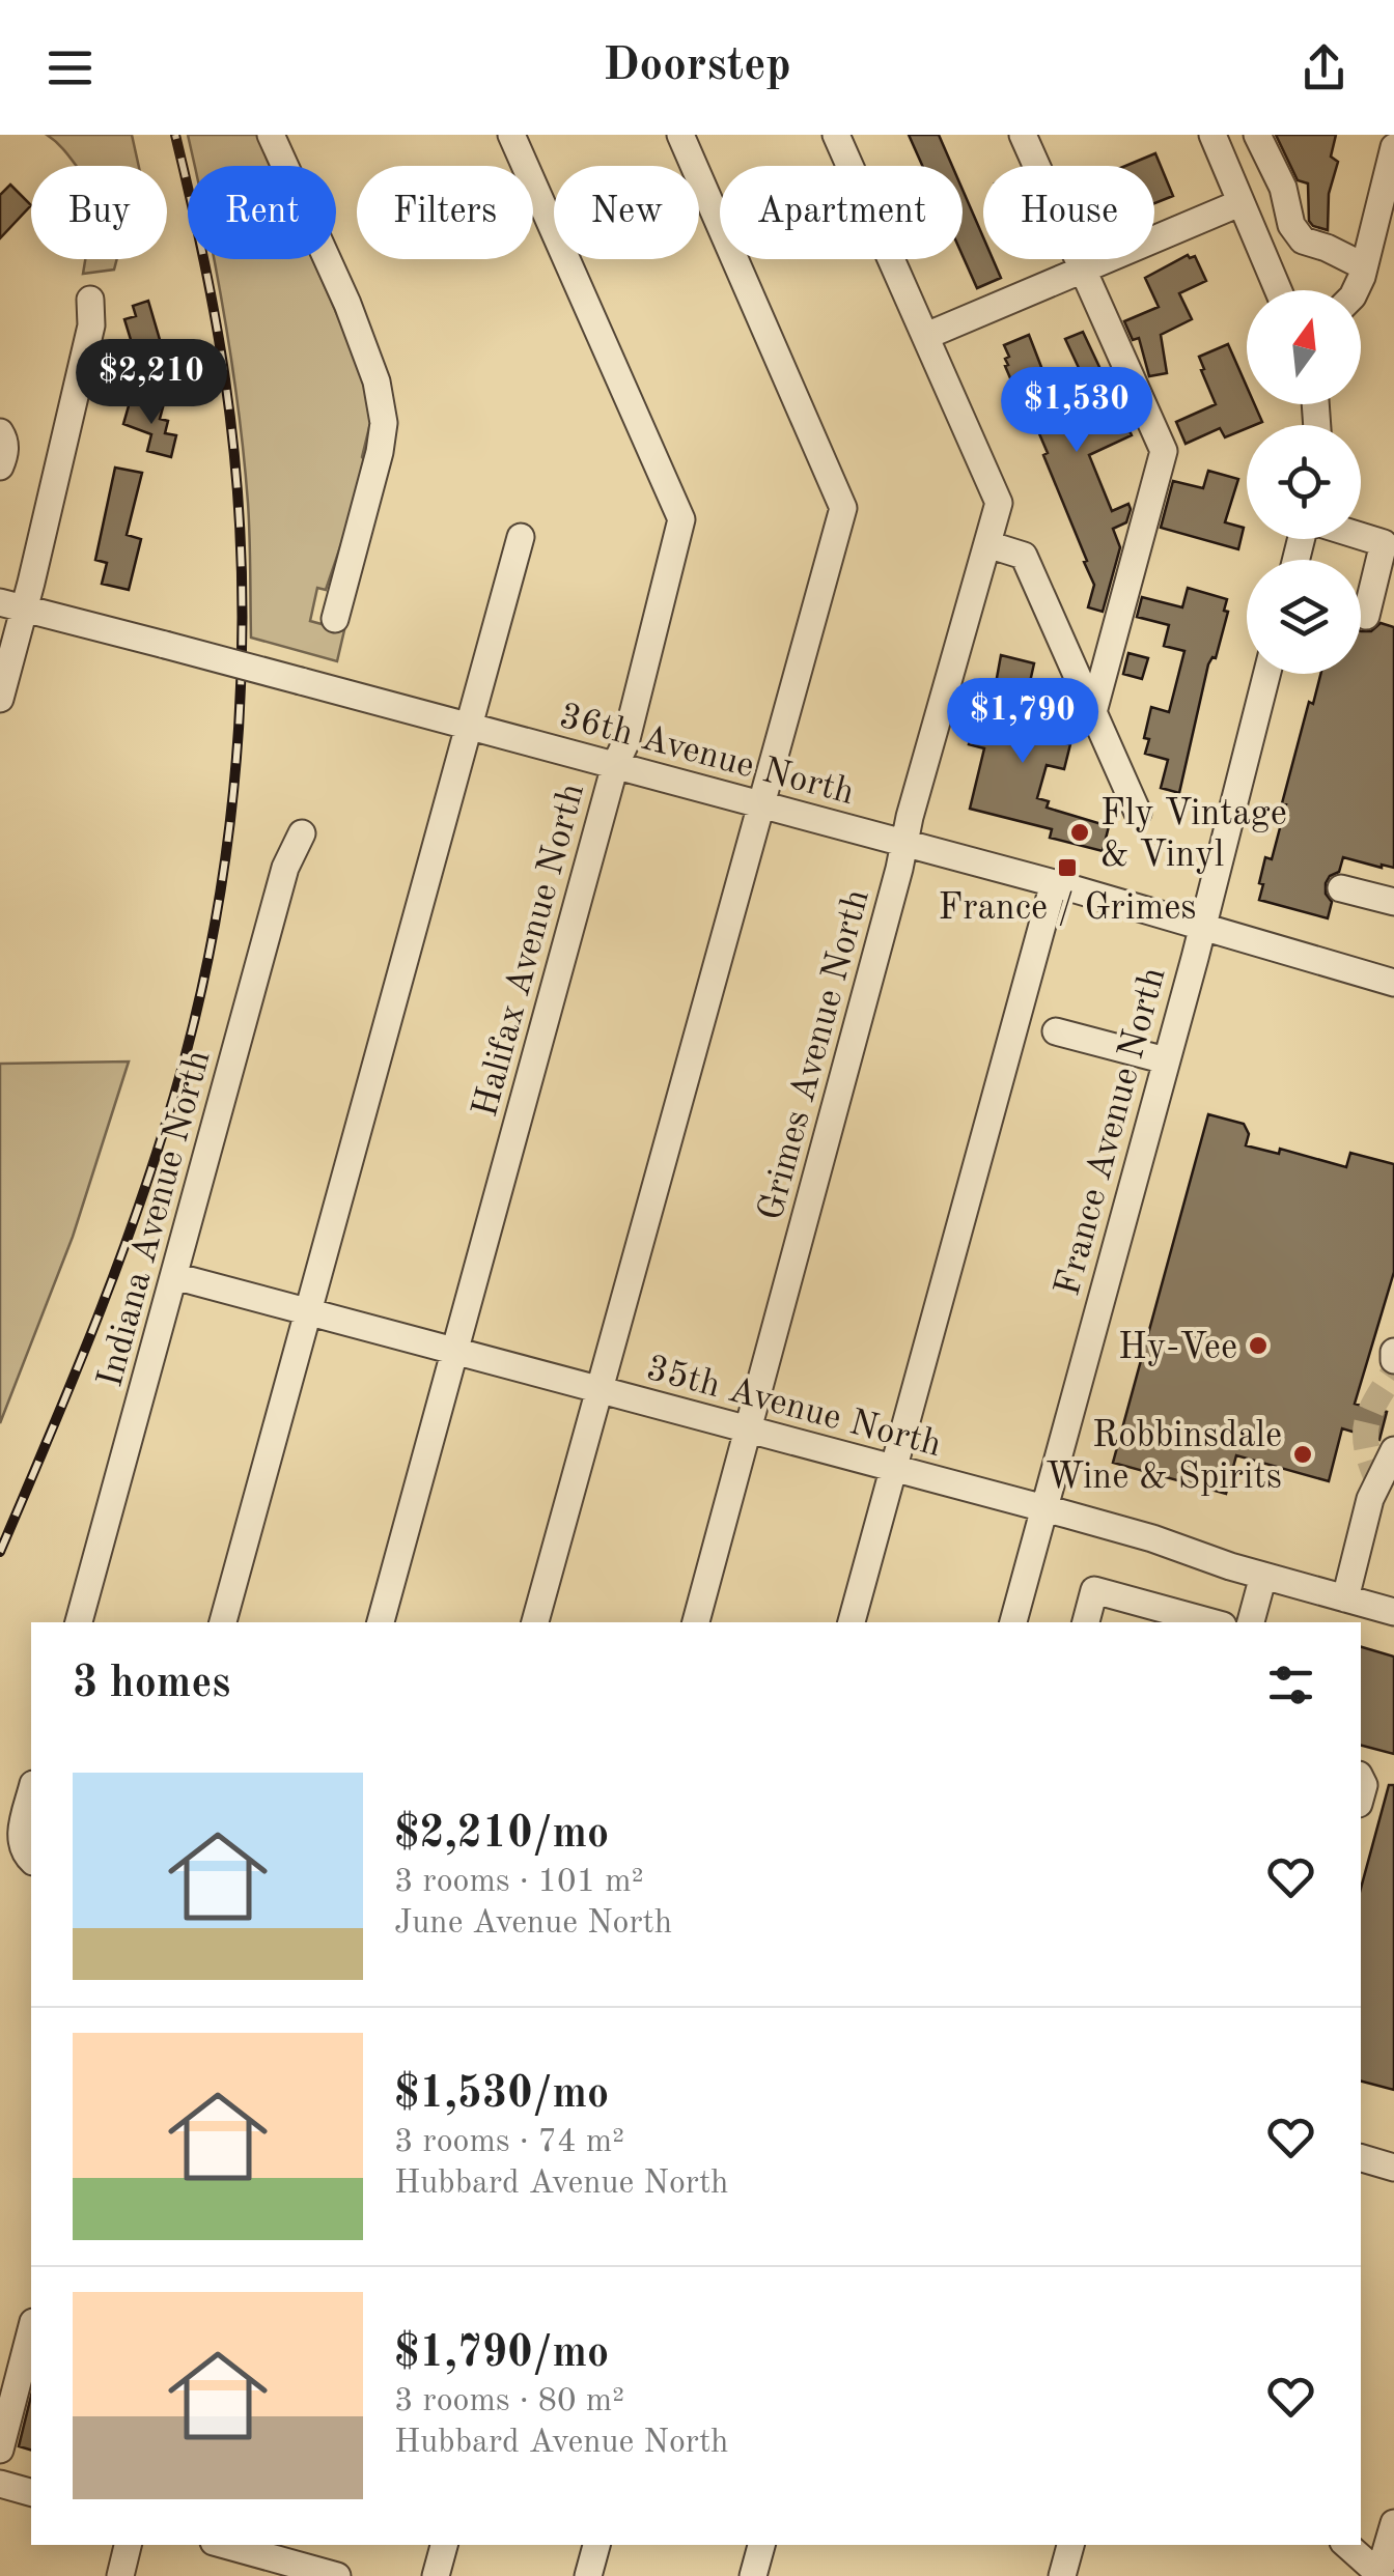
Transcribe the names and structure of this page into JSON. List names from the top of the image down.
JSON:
{
  "streets": {
    "street": [
      "36th Avenue North",
      "Halifax Avenue North",
      "Grimes Avenue North",
      "France Avenue North",
      "Indiana Avenue North",
      "35th Avenue North"
    ]
  },
  "crossings": [
    ["36th Avenue North", "Halifax Avenue North"],
    ["36th Avenue North", "Grimes Avenue North"],
    ["36th Avenue North", "France Avenue North"],
    ["Halifax Avenue North", "35th Avenue North"],
    ["Grimes Avenue North", "35th Avenue North"],
    ["France Avenue North", "35th Avenue North"],
    ["Indiana Avenue North", "35th Avenue North"]
  ],
  "places": {
    "other": ["Fly Vintage & Vinyl", "Hy-Vee", "Robbinsdale Wine & Spirits"],
    "transit": ["France / Grimes"]
  },
  "north": "top",
  "page": {
    "header": "Doorstep",
    "chip": [
      "Buy",
      "Rent",
      "Filters",
      "New",
      "Apartment",
      "House"
    ],
    "price": ["$2,210", "$1,530", "$1,790"],
    "heading": "3 homes",
    "list": [
      {
        "name": "$2,210/mo",
        "note": "3 rooms · 101 m² · June Avenue North"
      },
      {
        "name": "$1,530/mo",
        "note": "3 rooms · 74 m² · Hubbard Avenue North"
      },
      {
        "name": "$1,790/mo",
        "note": "3 rooms · 80 m² · Hubbard Avenue North"
      }
    ]
  }
}
